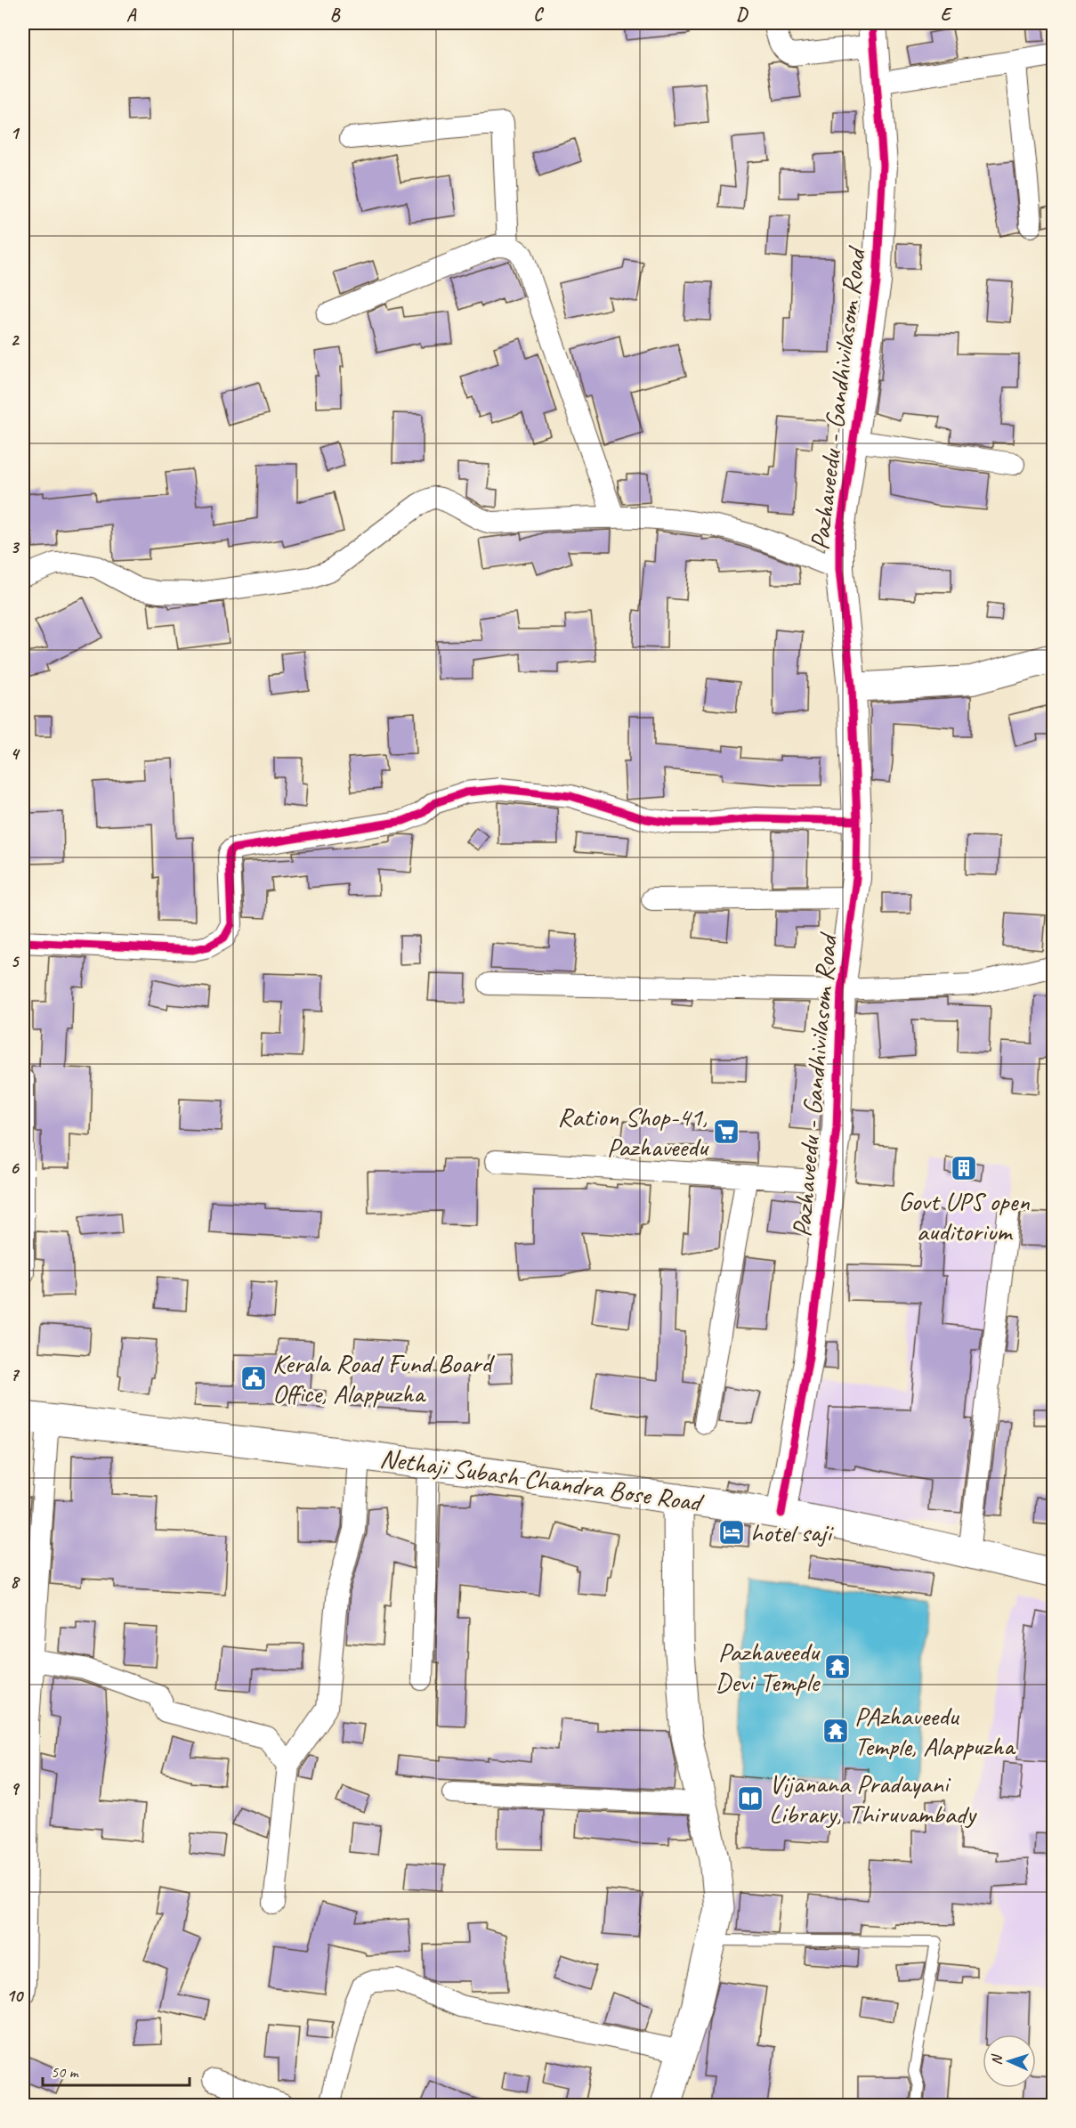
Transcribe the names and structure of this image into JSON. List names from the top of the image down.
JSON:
{
  "streets": {
    "main road": ["Nethaji Subash Chandra Bose Road"],
    "street": ["Pazhaveedu - Gandhivilasom Road"]
  },
  "crossings": [
    ["Pazhaveedu - Gandhivilasom Road", "Nethaji Subash Chandra Bose Road"]
  ],
  "places": {
    "supermarket": ["Ration Shop-41, Pazhaveedu"],
    "building": ["Govt UPS open auditorium"],
    "public building": ["Kerala Road Fund Board Office, Alappuzha"],
    "hotel": ["hotel saji"],
    "temple": ["Pazhaveedu Devi Temple", "PAzhaveedu Temple, Alappuzha"],
    "library": ["Vijanana Pradayani Library, Thiruvambady"]
  },
  "scale_bar": "50 m",
  "north": "left",
  "grid": {
    "columns": [
      "A",
      "B",
      "C",
      "D",
      "E"
    ],
    "rows": [
      "1",
      "2",
      "3",
      "4",
      "5",
      "6",
      "7",
      "8",
      "9",
      "10"
    ]
  }
}
